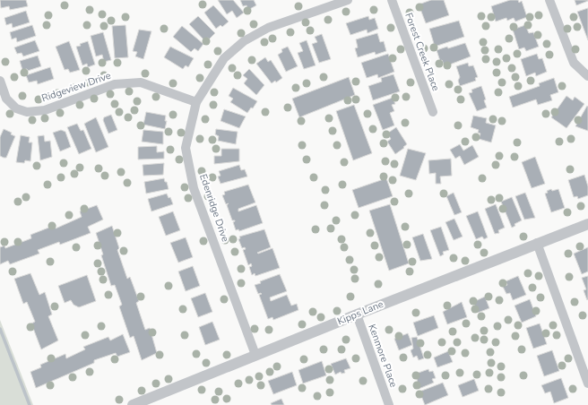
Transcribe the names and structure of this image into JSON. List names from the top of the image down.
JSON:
{
  "streets": {
    "street": [
      "Forest Creek Place",
      "Ridgeview Drive",
      "Edenridge Drive",
      "Kipps Lane",
      "Kenmore Place"
    ]
  },
  "crossings": [
    ["Ridgeview Drive", "Edenridge Drive"],
    ["Edenridge Drive", "Kipps Lane"],
    ["Kipps Lane", "Kenmore Place"]
  ]
}
